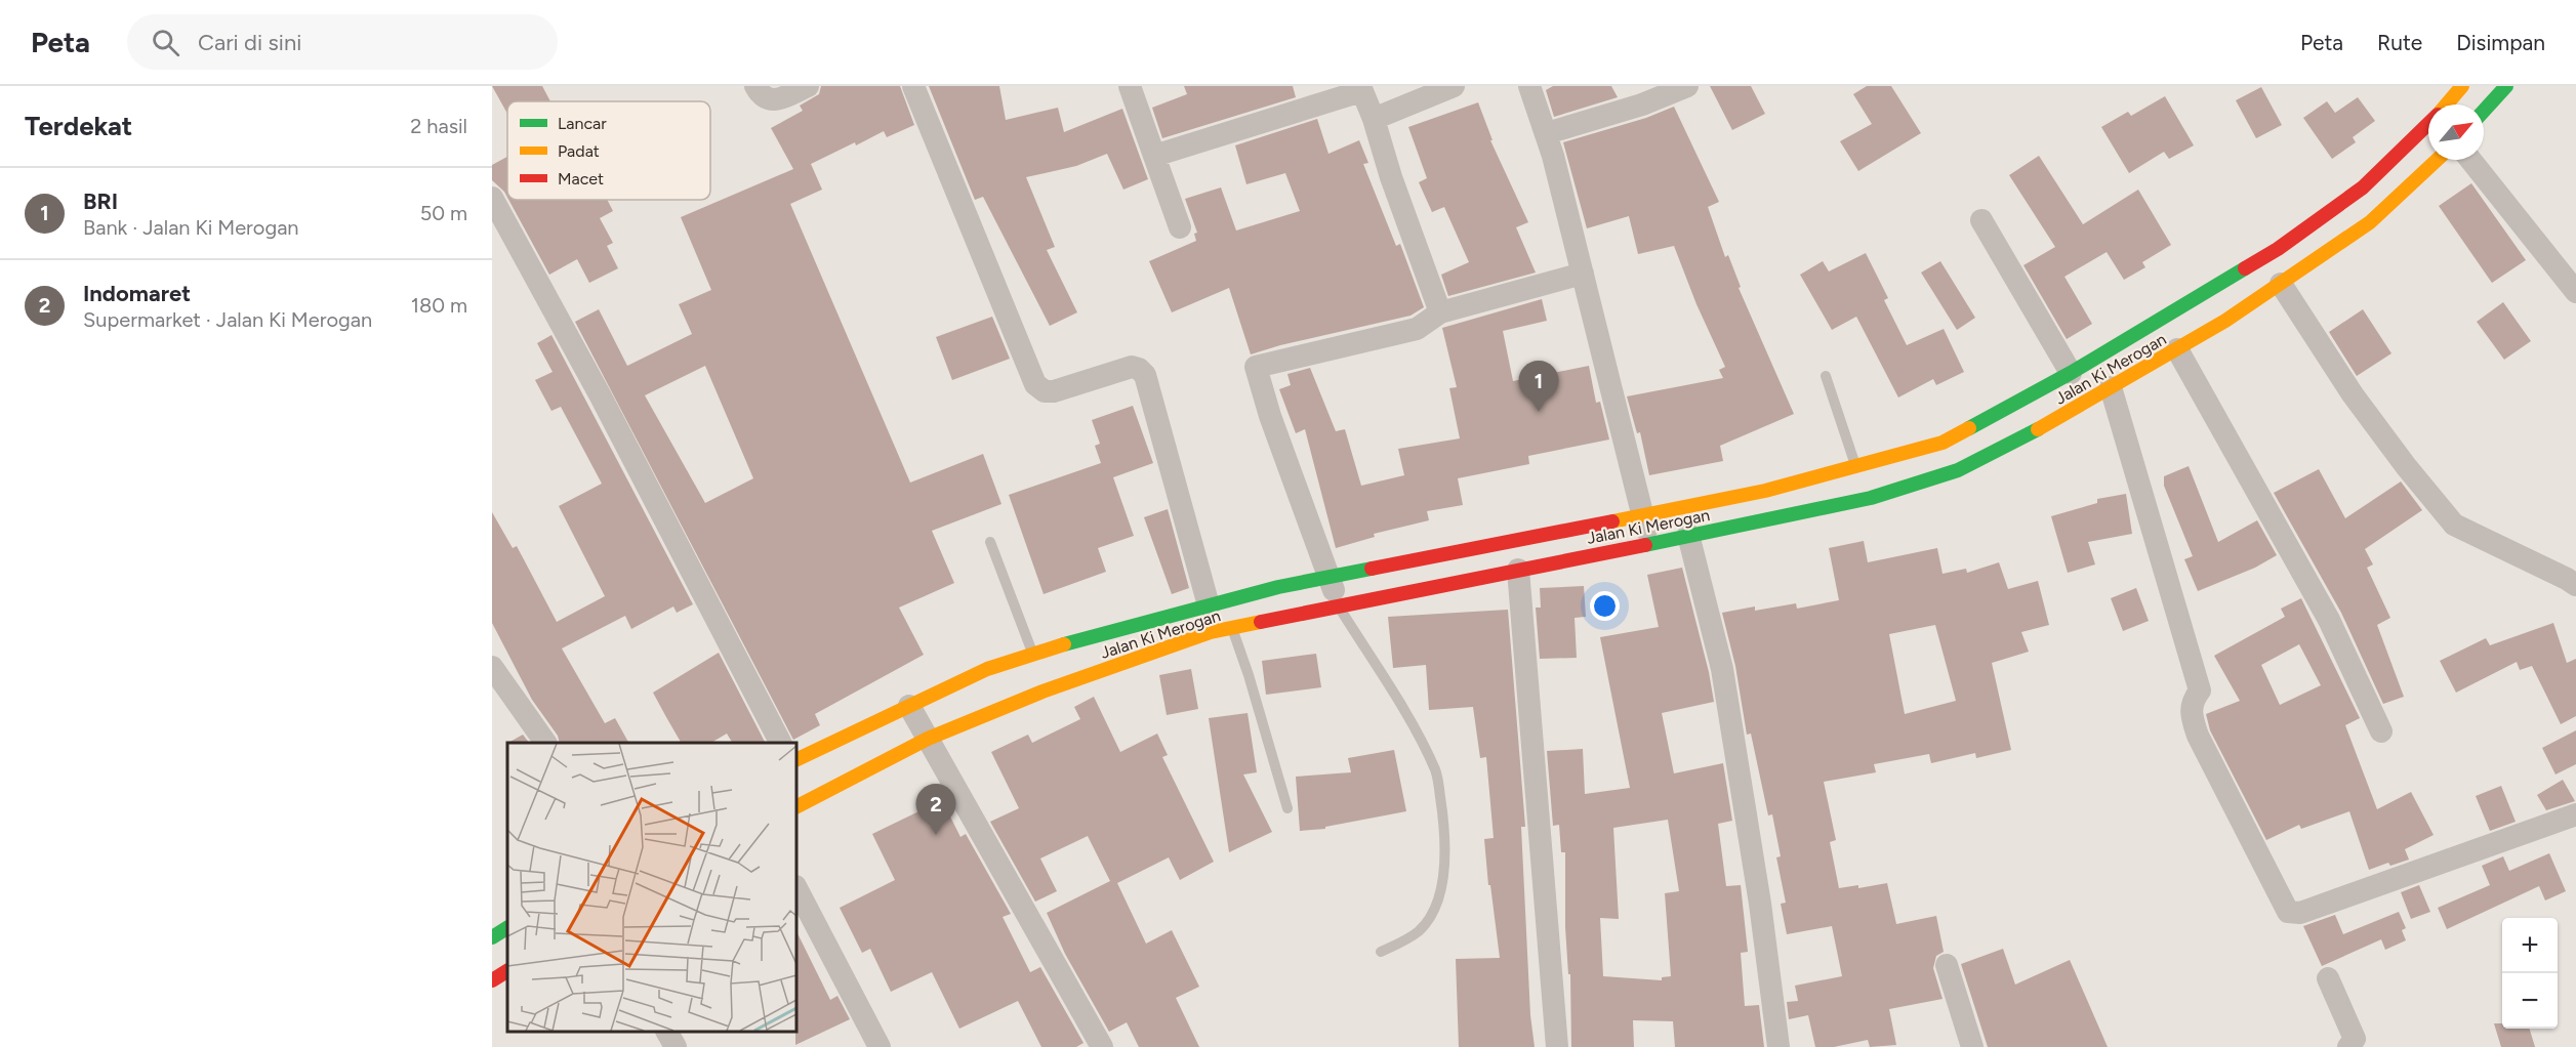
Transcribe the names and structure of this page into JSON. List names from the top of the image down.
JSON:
{
  "streets": {
    "highway": ["Jalan Ki Merogan"]
  },
  "legend": ["Lancar", "Padat", "Macet"],
  "north": "top right",
  "page": {
    "header": "Peta",
    "search": "Cari di sini",
    "nav": ["Peta", "Rute", "Disimpan"],
    "heading": ["Terdekat", "2 hasil"],
    "list": [
      {
        "mark": "1",
        "name": "BRI",
        "note": "Bank · Jalan Ki Merogan",
        "value": "50 m"
      },
      {
        "mark": "2",
        "name": "Indomaret",
        "note": "Supermarket · Jalan Ki Merogan",
        "value": "180 m"
      }
    ],
    "pins": ["1", "2"],
    "map_buttons": ["+", "−"]
  }
}
